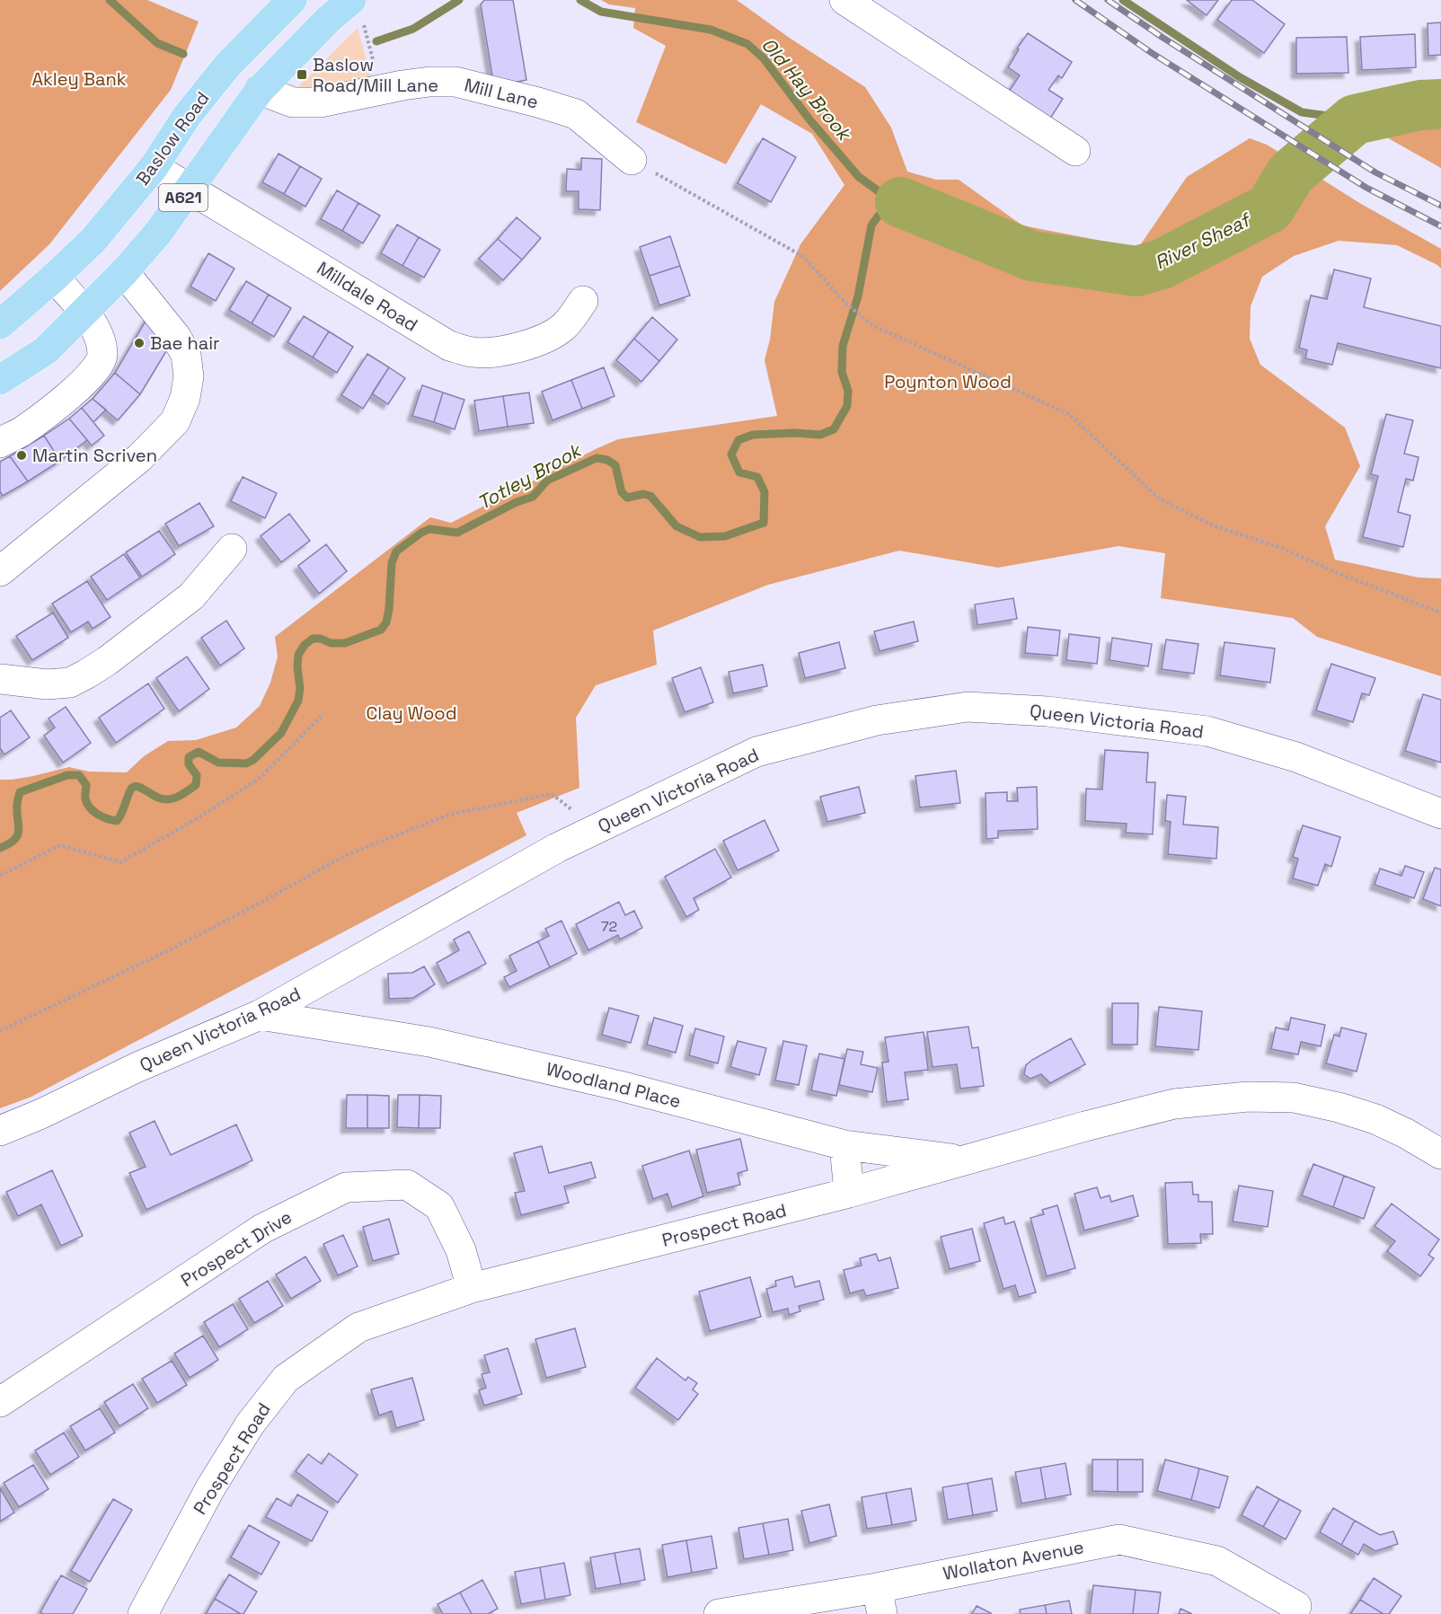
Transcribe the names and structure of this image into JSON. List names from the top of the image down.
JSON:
{
  "streets": {
    "main road": ["Baslow Road", "A621"],
    "street": [
      "Mill Lane",
      "Milldale Road",
      "Queen Victoria Road",
      "Woodland Place",
      "Prospect Road",
      "Prospect Drive",
      "Wollaton Avenue"
    ]
  },
  "crossings": [
    ["Mill Lane", "A621"],
    ["Baslow Road", "Milldale Road"],
    ["A621", "Milldale Road"],
    ["Queen Victoria Road", "Woodland Place"],
    ["Woodland Place", "Prospect Road"],
    ["Prospect Road", "Prospect Drive"]
  ],
  "water": ["Old Hay Brook", "River Sheaf", "Totley Brook"],
  "parks": ["Akley Bank", "Poynton Wood", "Clay Wood"],
  "places": {
    "transit": ["Baslow Road/Mill Lane"],
    "other": ["Bae hair", "Martin Scriven"]
  },
  "house_numbers": ["72"]
}
